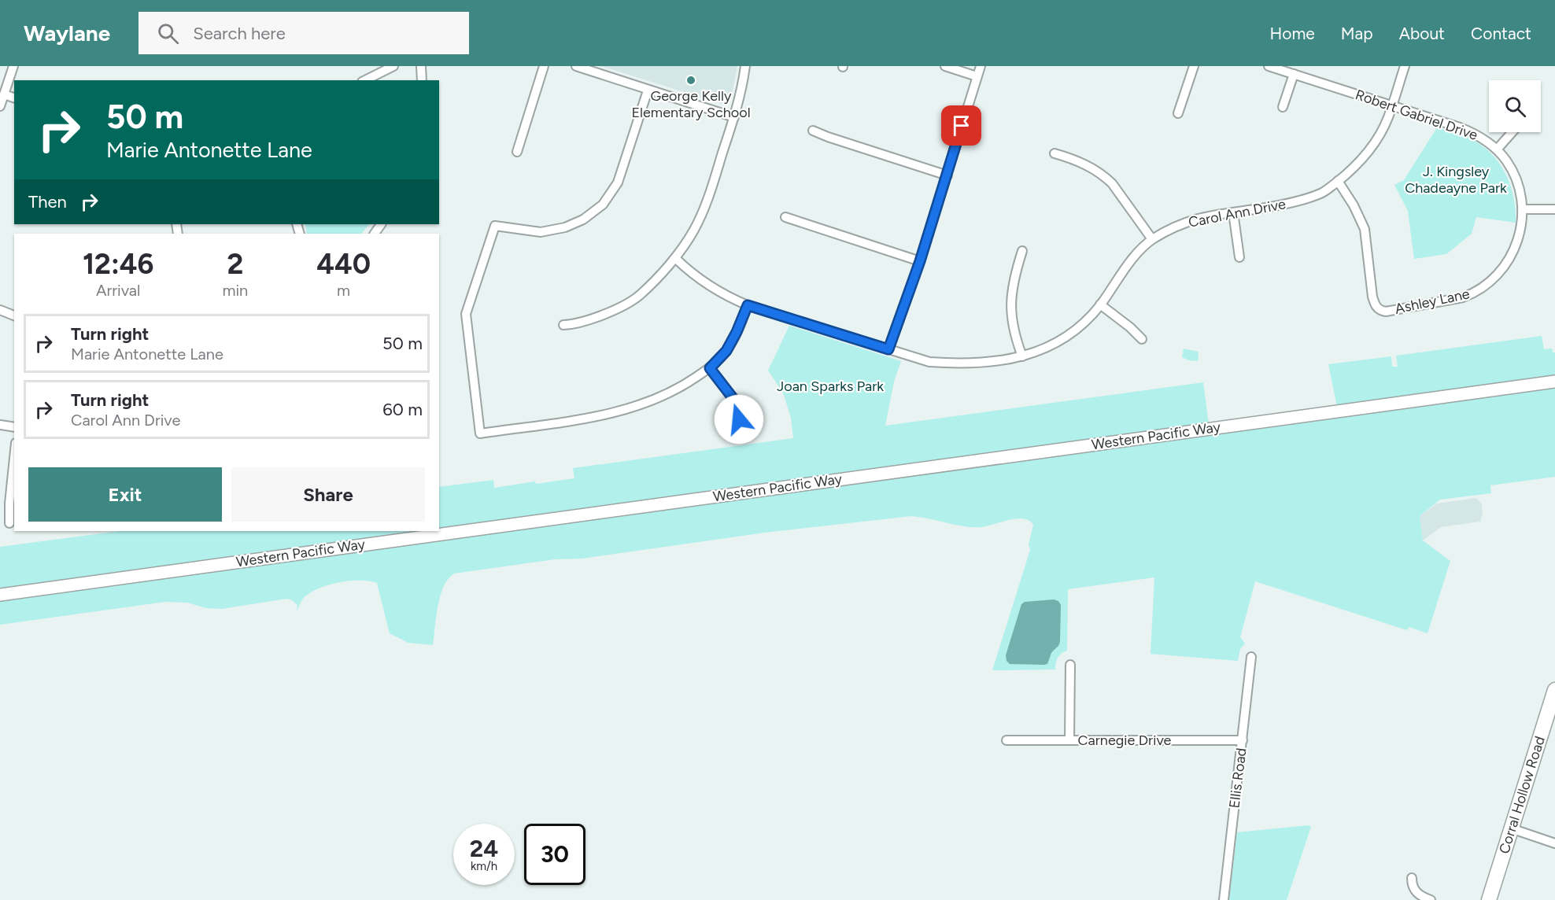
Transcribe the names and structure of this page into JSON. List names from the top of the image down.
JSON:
{
  "streets": {
    "main road": ["Corral Hollow Road"],
    "street": [
      "Robert Gabriel Drive",
      "Carol Ann Drive",
      "Ashley Lane",
      "Western Pacific Way",
      "Carnegie Drive",
      "Ellis Road"
    ]
  },
  "crossings": [
    ["Robert Gabriel Drive", "Carol Ann Drive"],
    ["Robert Gabriel Drive", "Ashley Lane"],
    ["Carol Ann Drive", "Ashley Lane"],
    ["Carnegie Drive", "Ellis Road"]
  ],
  "parks": ["J. Kingsley Chadeayne Park", "Joan Sparks Park"],
  "places": ["George Kelly Elementary School"],
  "page": {
    "header": "Waylane",
    "search": "Search here",
    "nav": [
      "Home",
      "Map",
      "About",
      "Contact"
    ],
    "turn": ["50 m", "Marie Antonette Lane"],
    "then": "Then",
    "eta": [
      "12:46",
      "Arrival",
      "2",
      "min",
      "440",
      "m"
    ],
    "list": [
      {
        "name": "Turn right",
        "note": "Marie Antonette Lane",
        "value": "50 m"
      },
      {
        "name": "Turn right",
        "note": "Carol Ann Drive",
        "value": "60 m"
      }
    ],
    "buttons": ["Exit", "Share"],
    "speed": "24 km/h",
    "limit": "30"
  }
}
